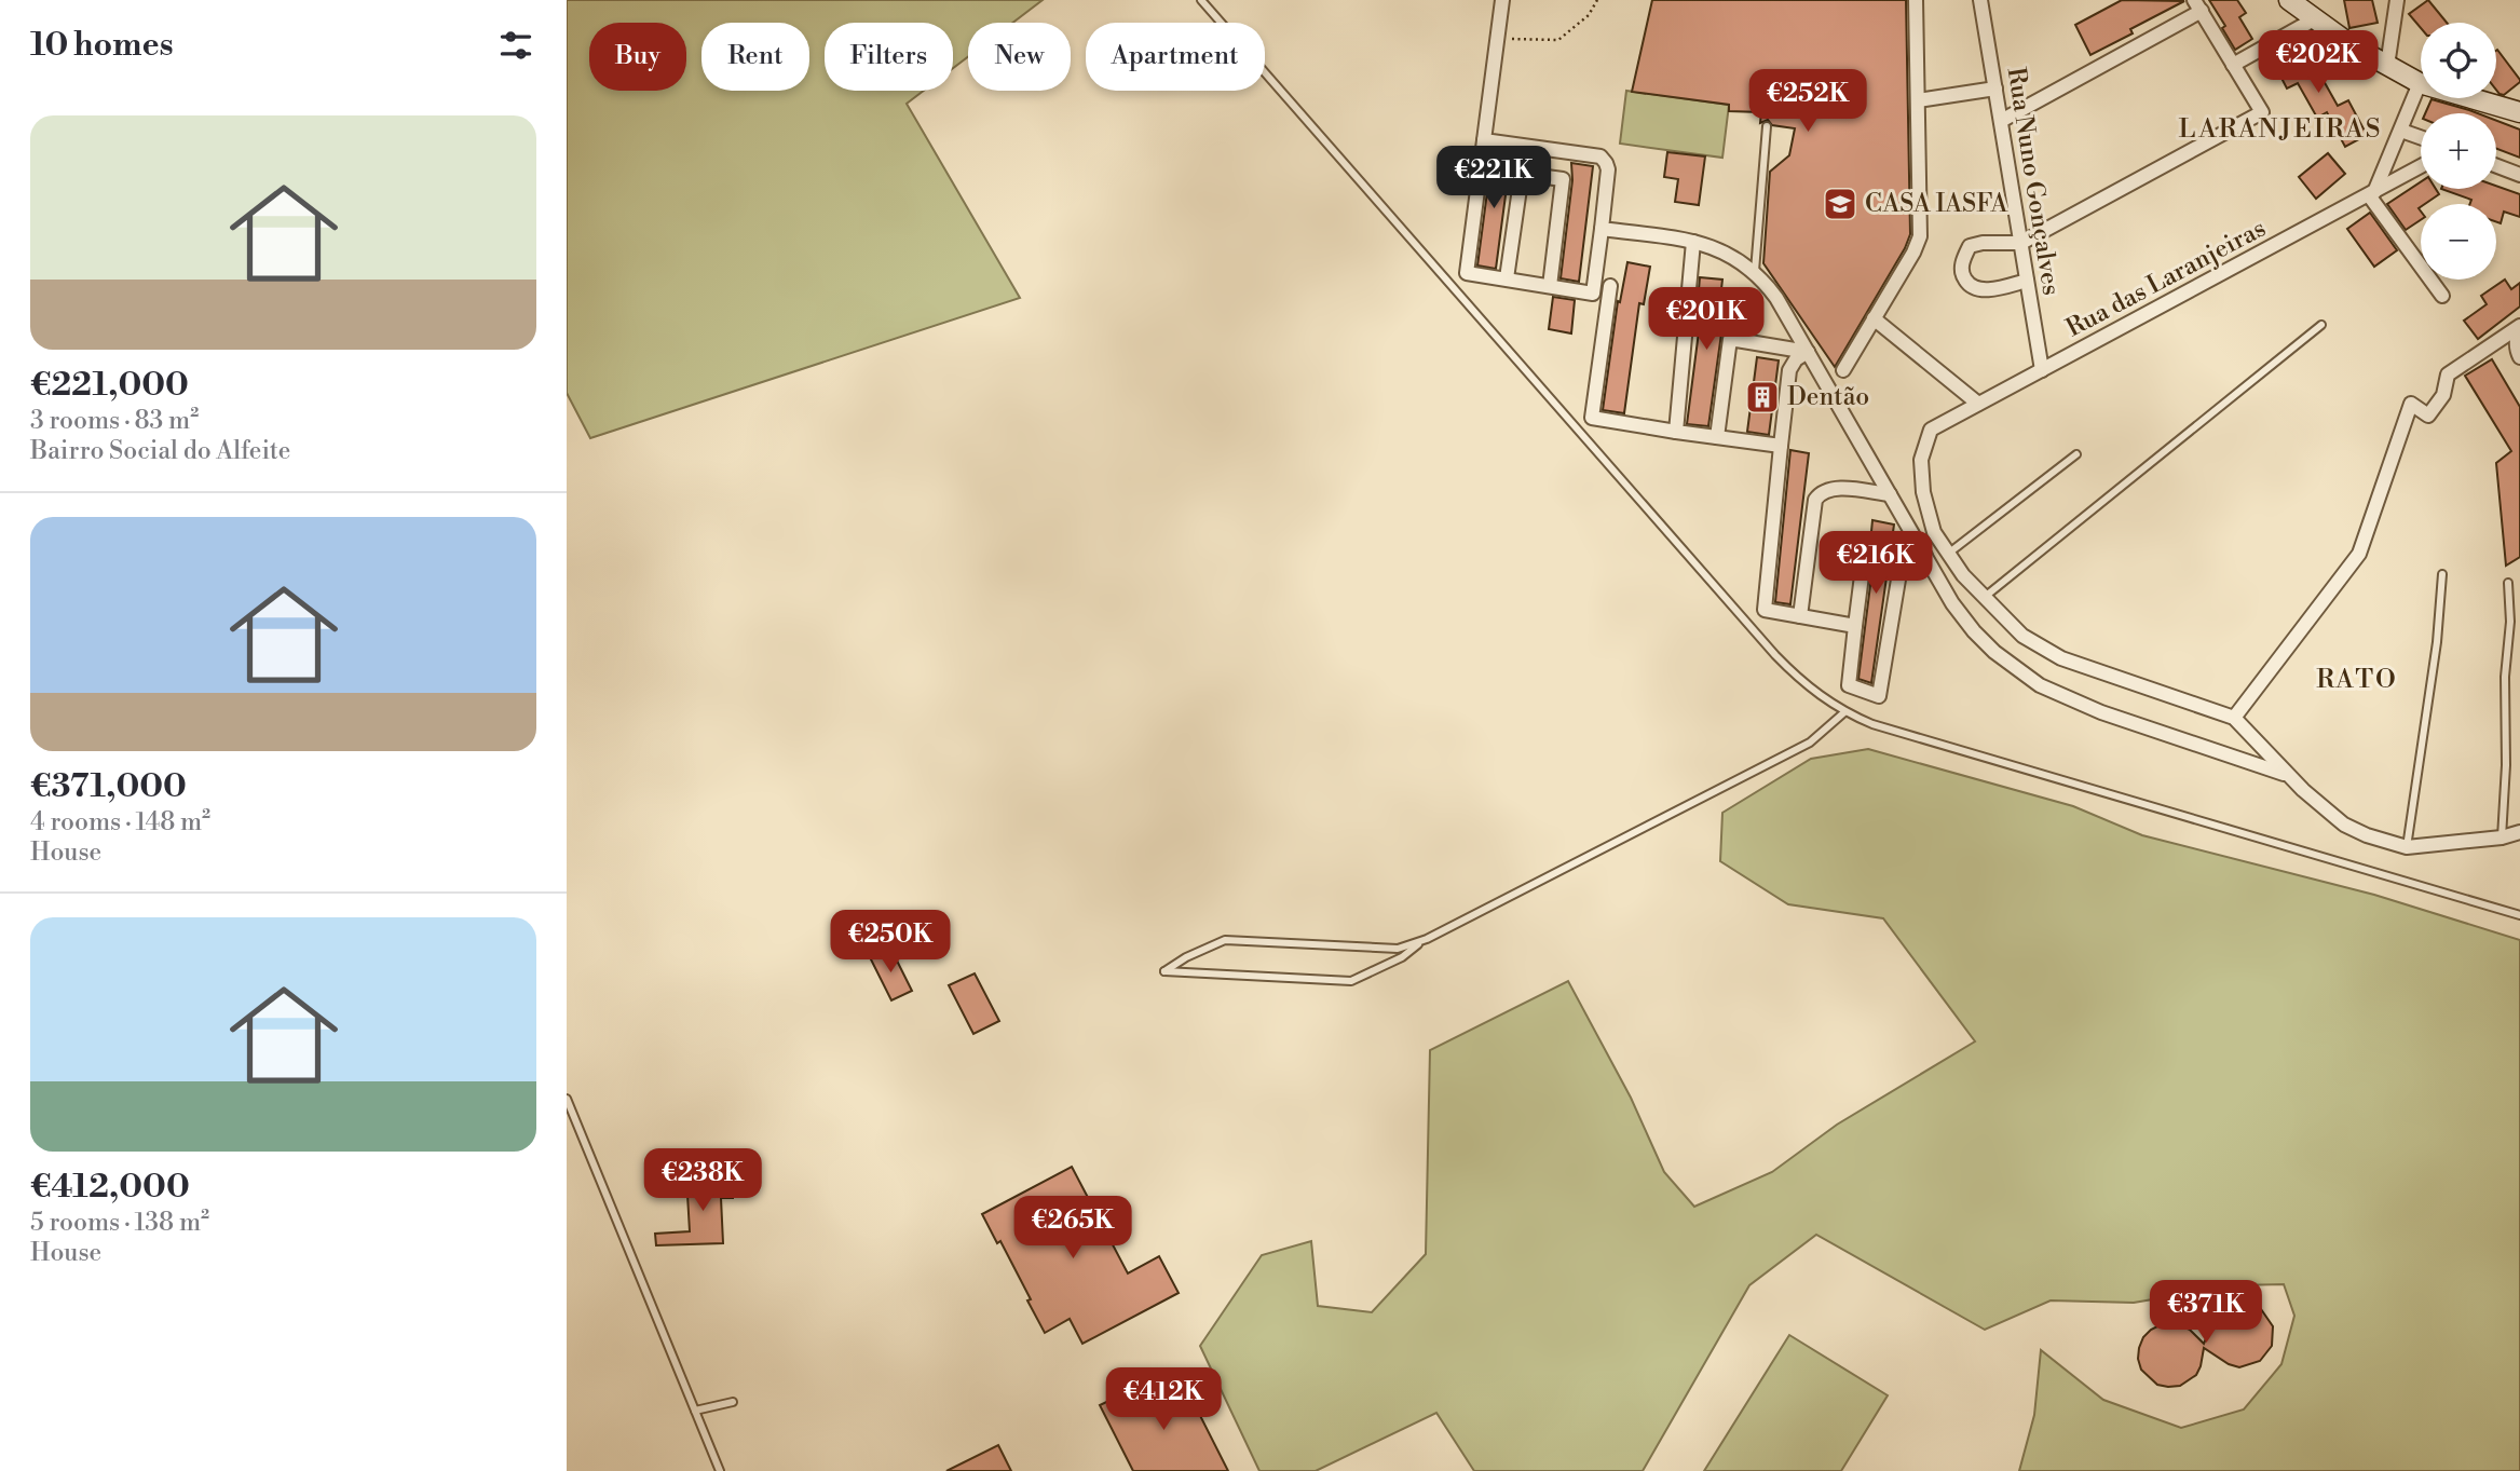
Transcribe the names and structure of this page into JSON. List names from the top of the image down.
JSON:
{
  "streets": {
    "street": ["Rua Nuno Gonçalves", "Rua das Laranjeiras"]
  },
  "crossings": [
    ["Rua Nuno Gonçalves", "Rua das Laranjeiras"]
  ],
  "districts": ["LARANJEIRAS", "RATO"],
  "places": {
    "school or university": ["CASA IASFA"],
    "building": ["Dentão"]
  },
  "page": {
    "heading": "10 homes",
    "map_buttons": ["+", "−"],
    "chip": [
      "Buy",
      "Rent",
      "Filters",
      "New",
      "Apartment"
    ],
    "price": [
      "€202K",
      "€252K",
      "€221K",
      "€201K",
      "€216K",
      "€250K",
      "€238K",
      "€265K",
      "€371K",
      "€412K"
    ],
    "list": [
      {
        "name": "€221,000",
        "note": "3 rooms · 83 m² · Bairro Social do Alfeite"
      },
      {
        "name": "€371,000",
        "note": "4 rooms · 148 m² · House"
      },
      {
        "name": "€412,000",
        "note": "5 rooms · 138 m² · House"
      }
    ]
  }
}
